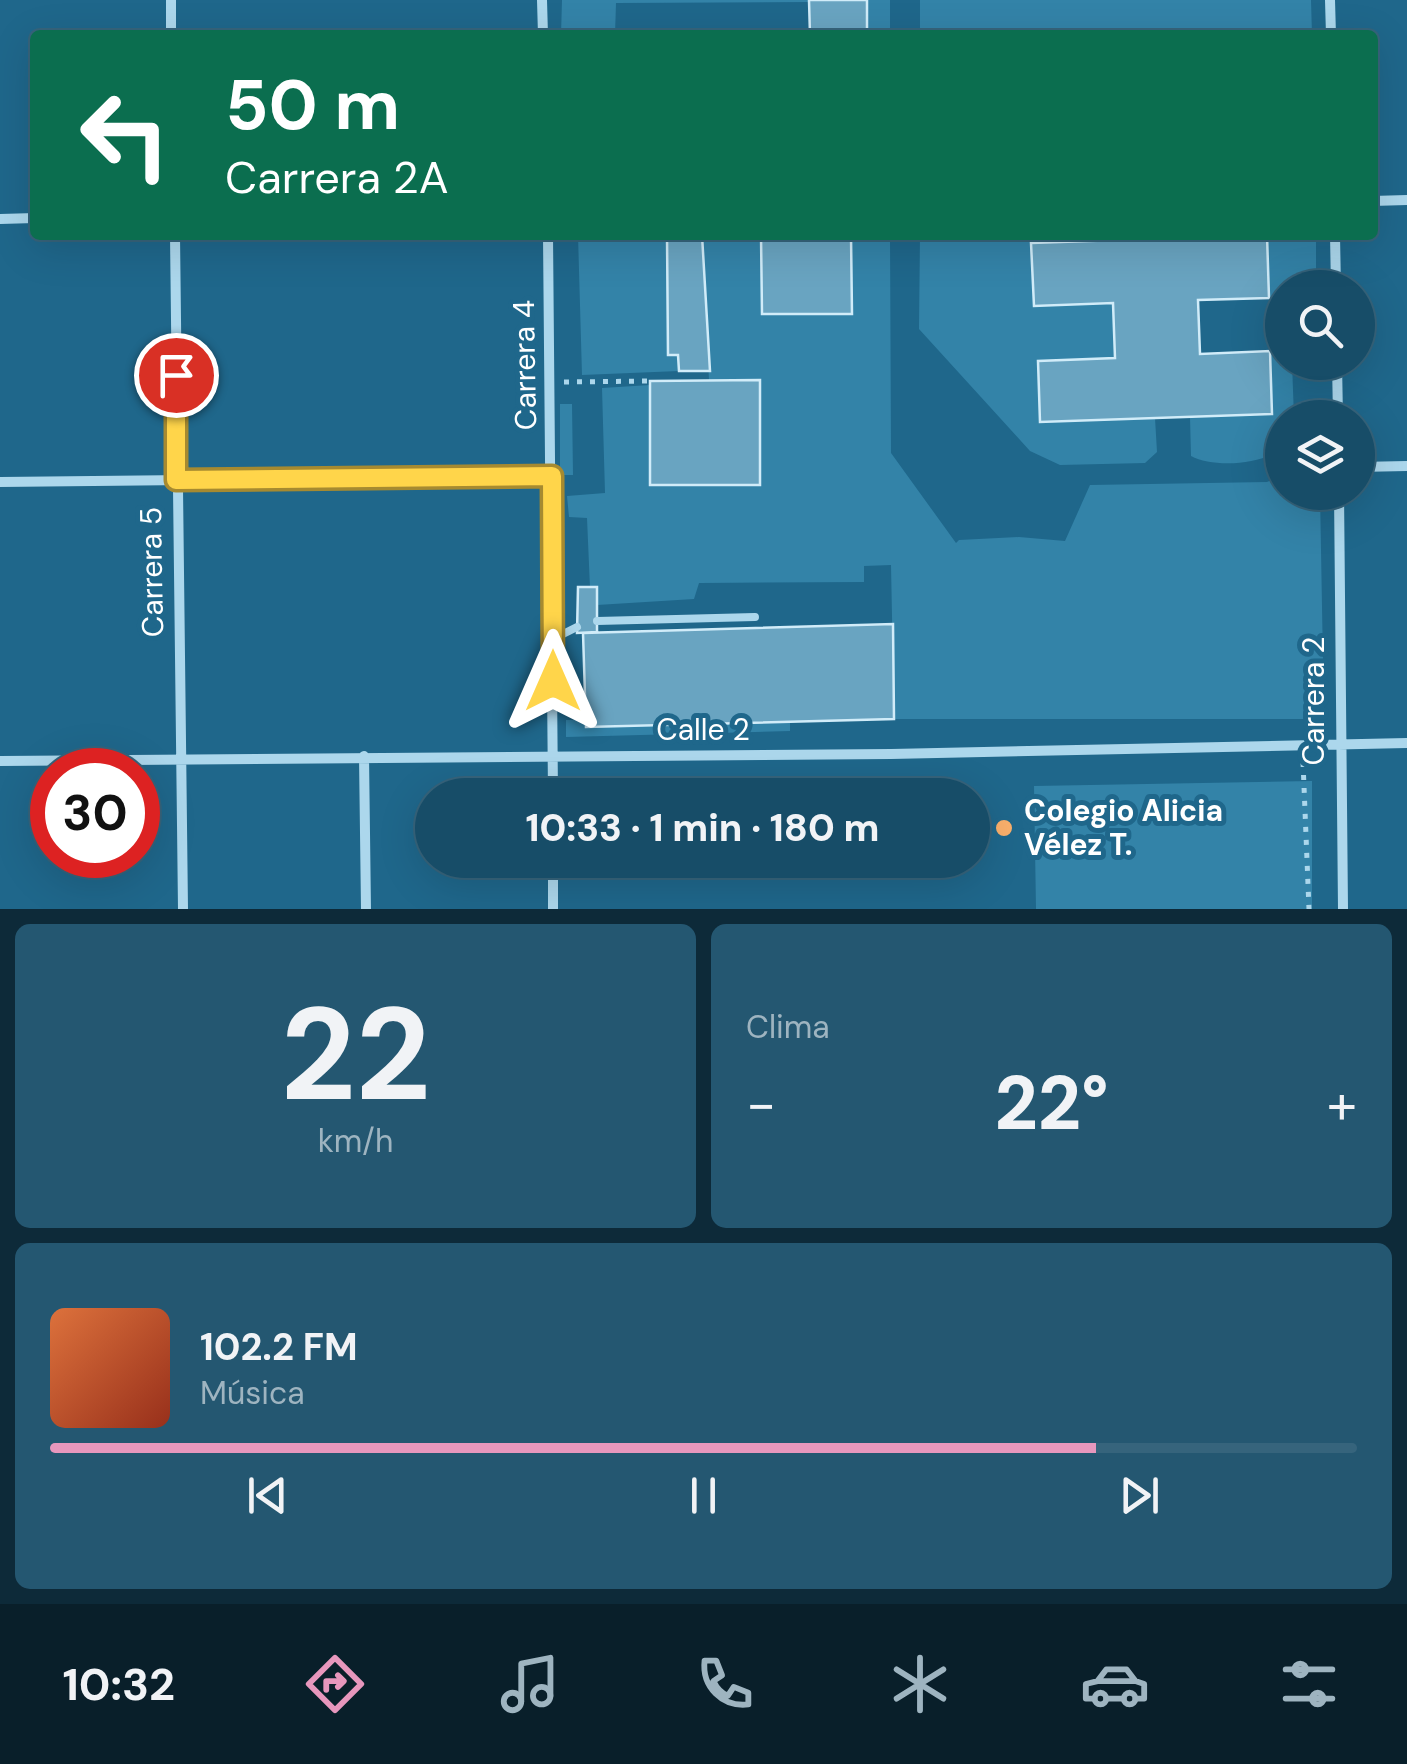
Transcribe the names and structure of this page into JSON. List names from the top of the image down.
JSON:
{
  "streets": {
    "street": [
      "Carrera 4",
      "Carrera 5",
      "Carrera 2",
      "Calle 2"
    ]
  },
  "crossings": [
    ["Carrera 4", "Calle 2"],
    ["Carrera 5", "Calle 2"],
    ["Carrera 2", "Calle 2"]
  ],
  "places": ["Colegio Alicia Vélez T."],
  "page": {
    "turn": ["50 m", "Carrera 2A"],
    "limit": "30",
    "trip": "10:33 · 1 min · 180 m",
    "tile": [
      ["22", "km/h"],
      "Clima"
    ],
    "heat": ["−", "22°", "+"],
    "song": ["102.2 FM", "Música"],
    "tabs": "10:32"
  }
}
